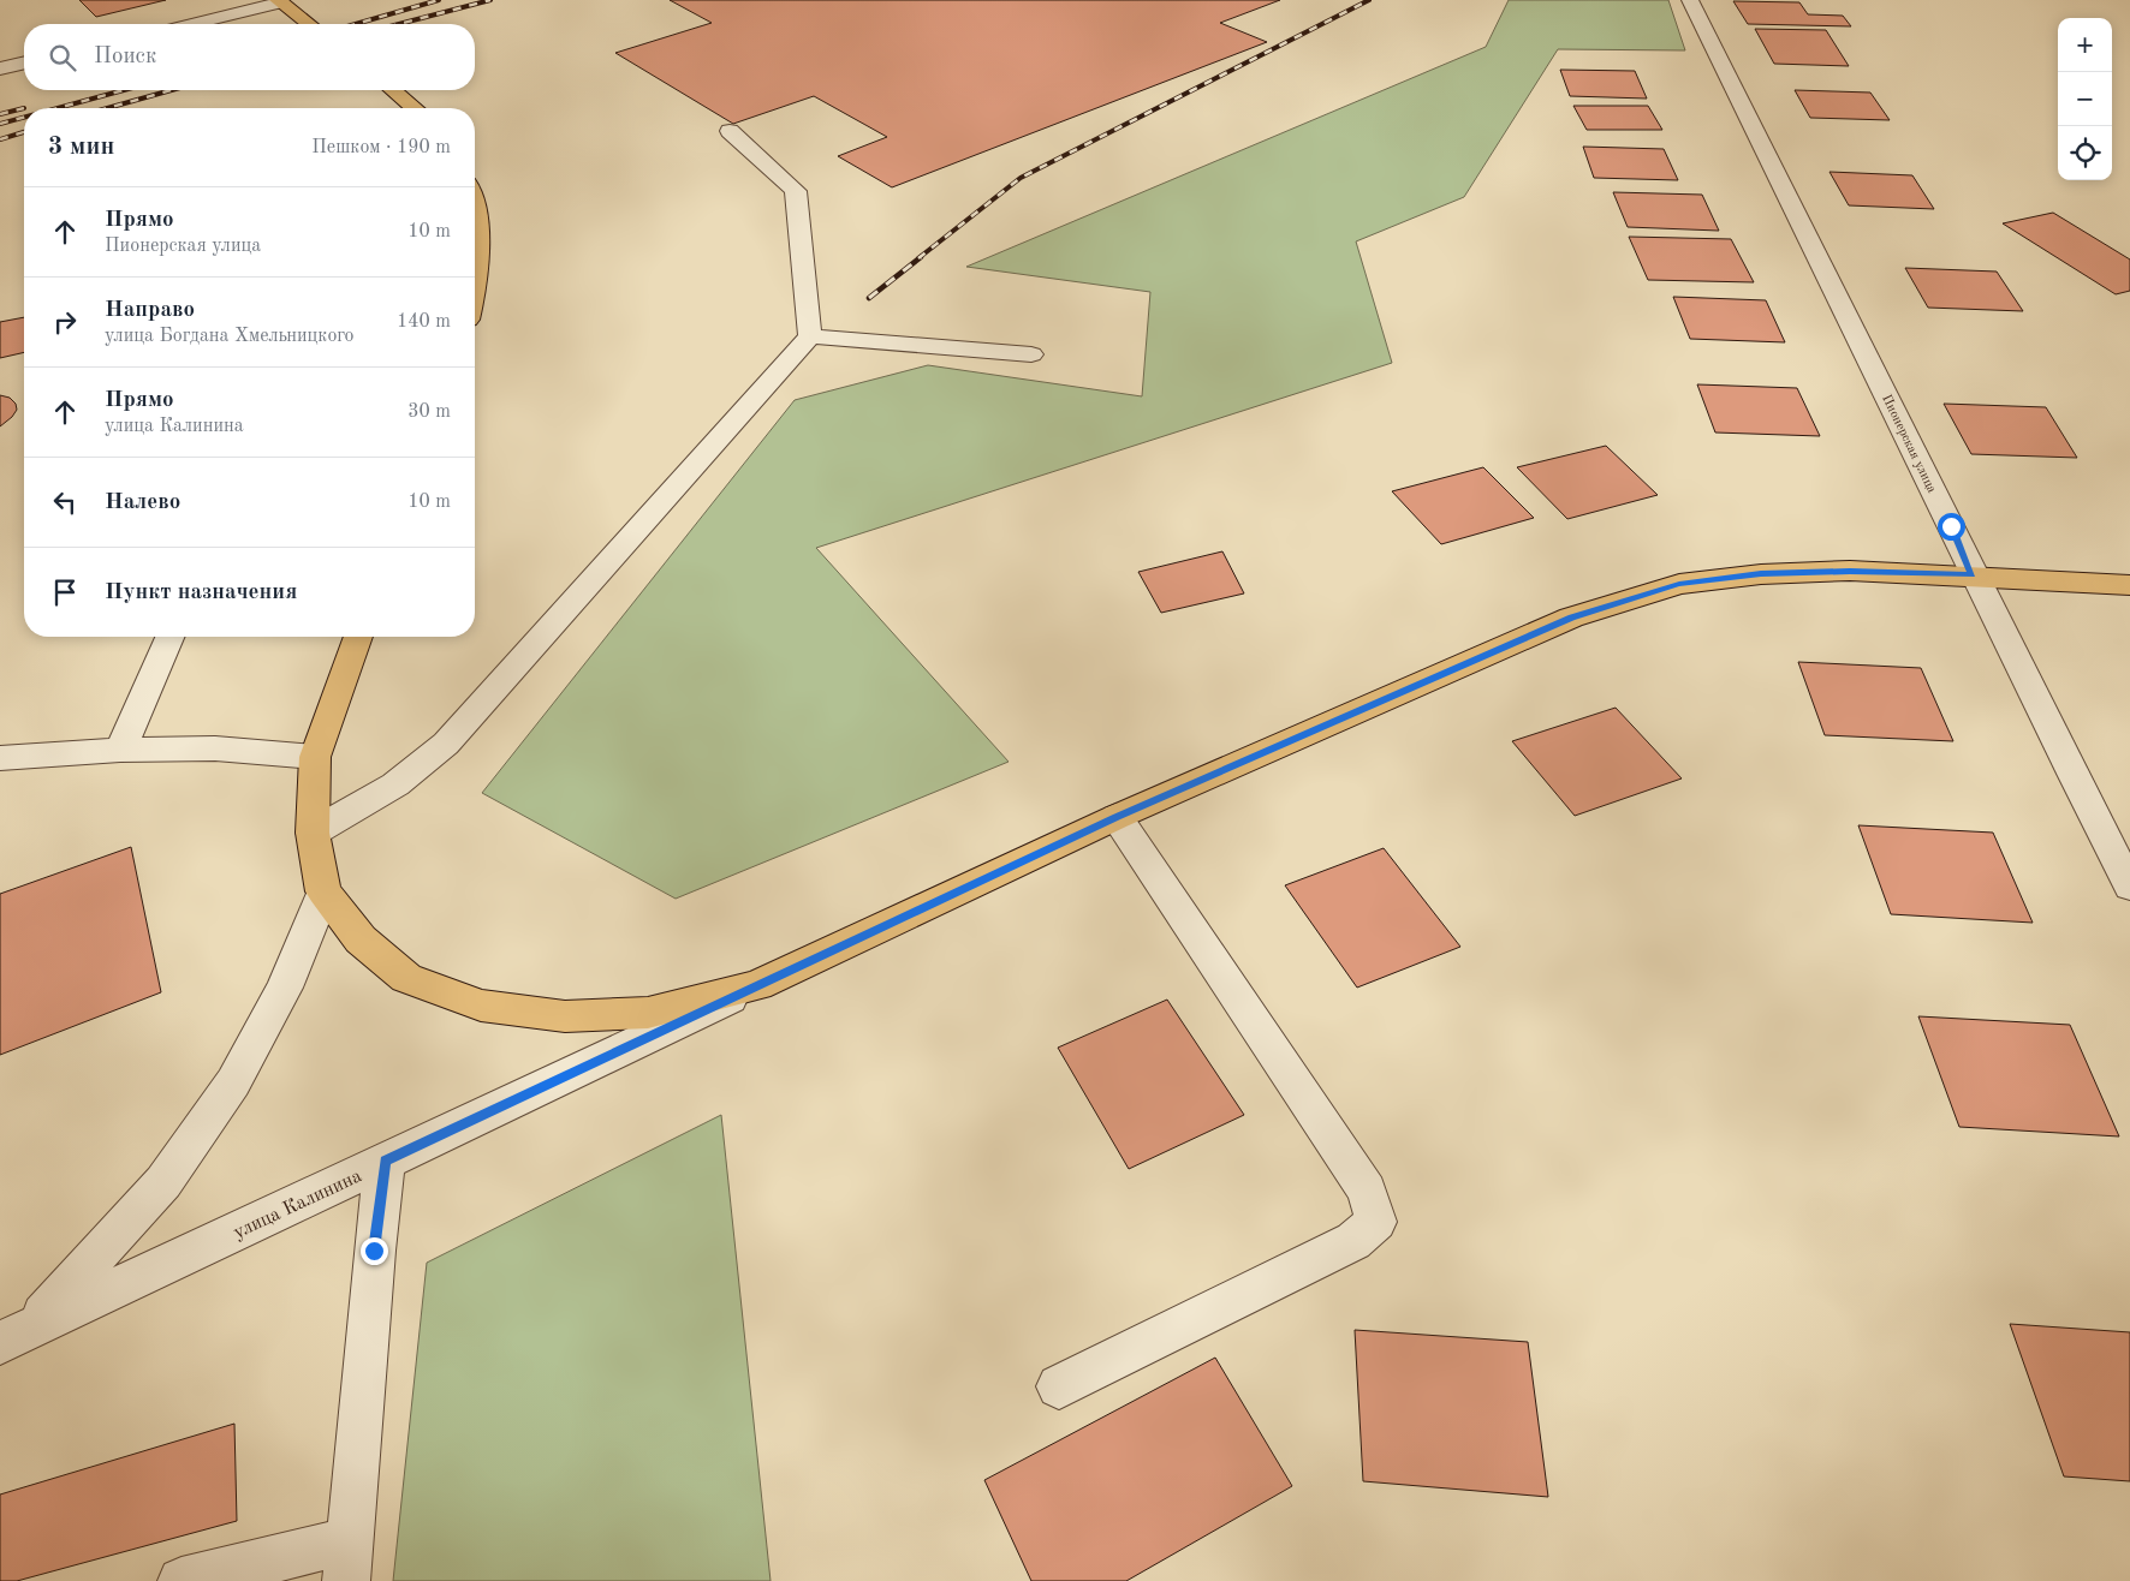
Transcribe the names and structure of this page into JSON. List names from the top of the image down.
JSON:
{
  "streets": {
    "street": ["Пионерская улица", "улица Калинина"]
  },
  "page": {
    "map_buttons": ["+", "−"],
    "search": "Поиск",
    "heading": ["3 мин", "Пешком · 190 m"],
    "list": [
      ["Прямо", "Пионерская улица", "10 m"],
      ["Направо", "улица Богдана Хмельницкого", "140 m"],
      ["Прямо", "улица Калинина", "30 m"],
      ["Налево", "10 m"],
      "Пункт назначения"
    ]
  }
}
